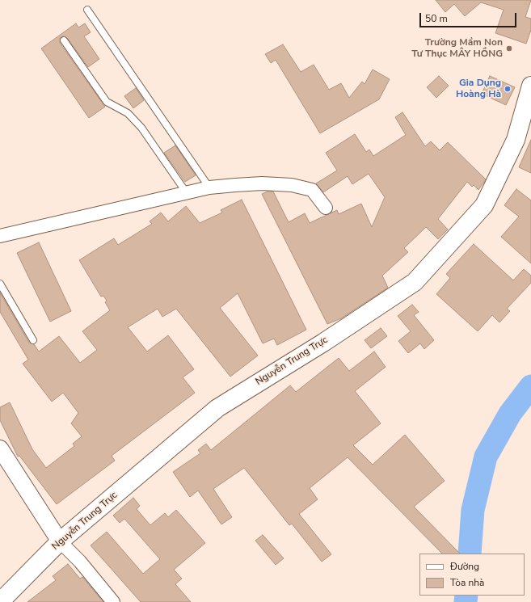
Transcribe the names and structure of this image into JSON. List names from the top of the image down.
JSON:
{
  "streets": {
    "main road": ["Nguyễn Trung Trực"]
  },
  "places": ["Trường Mầm Non Tư Thục MÂY HỒNG", "Gia Dụng Hoàng Hà"],
  "legend": ["Đường", "Tòa nhà"],
  "scale_bar": "50 m"
}
